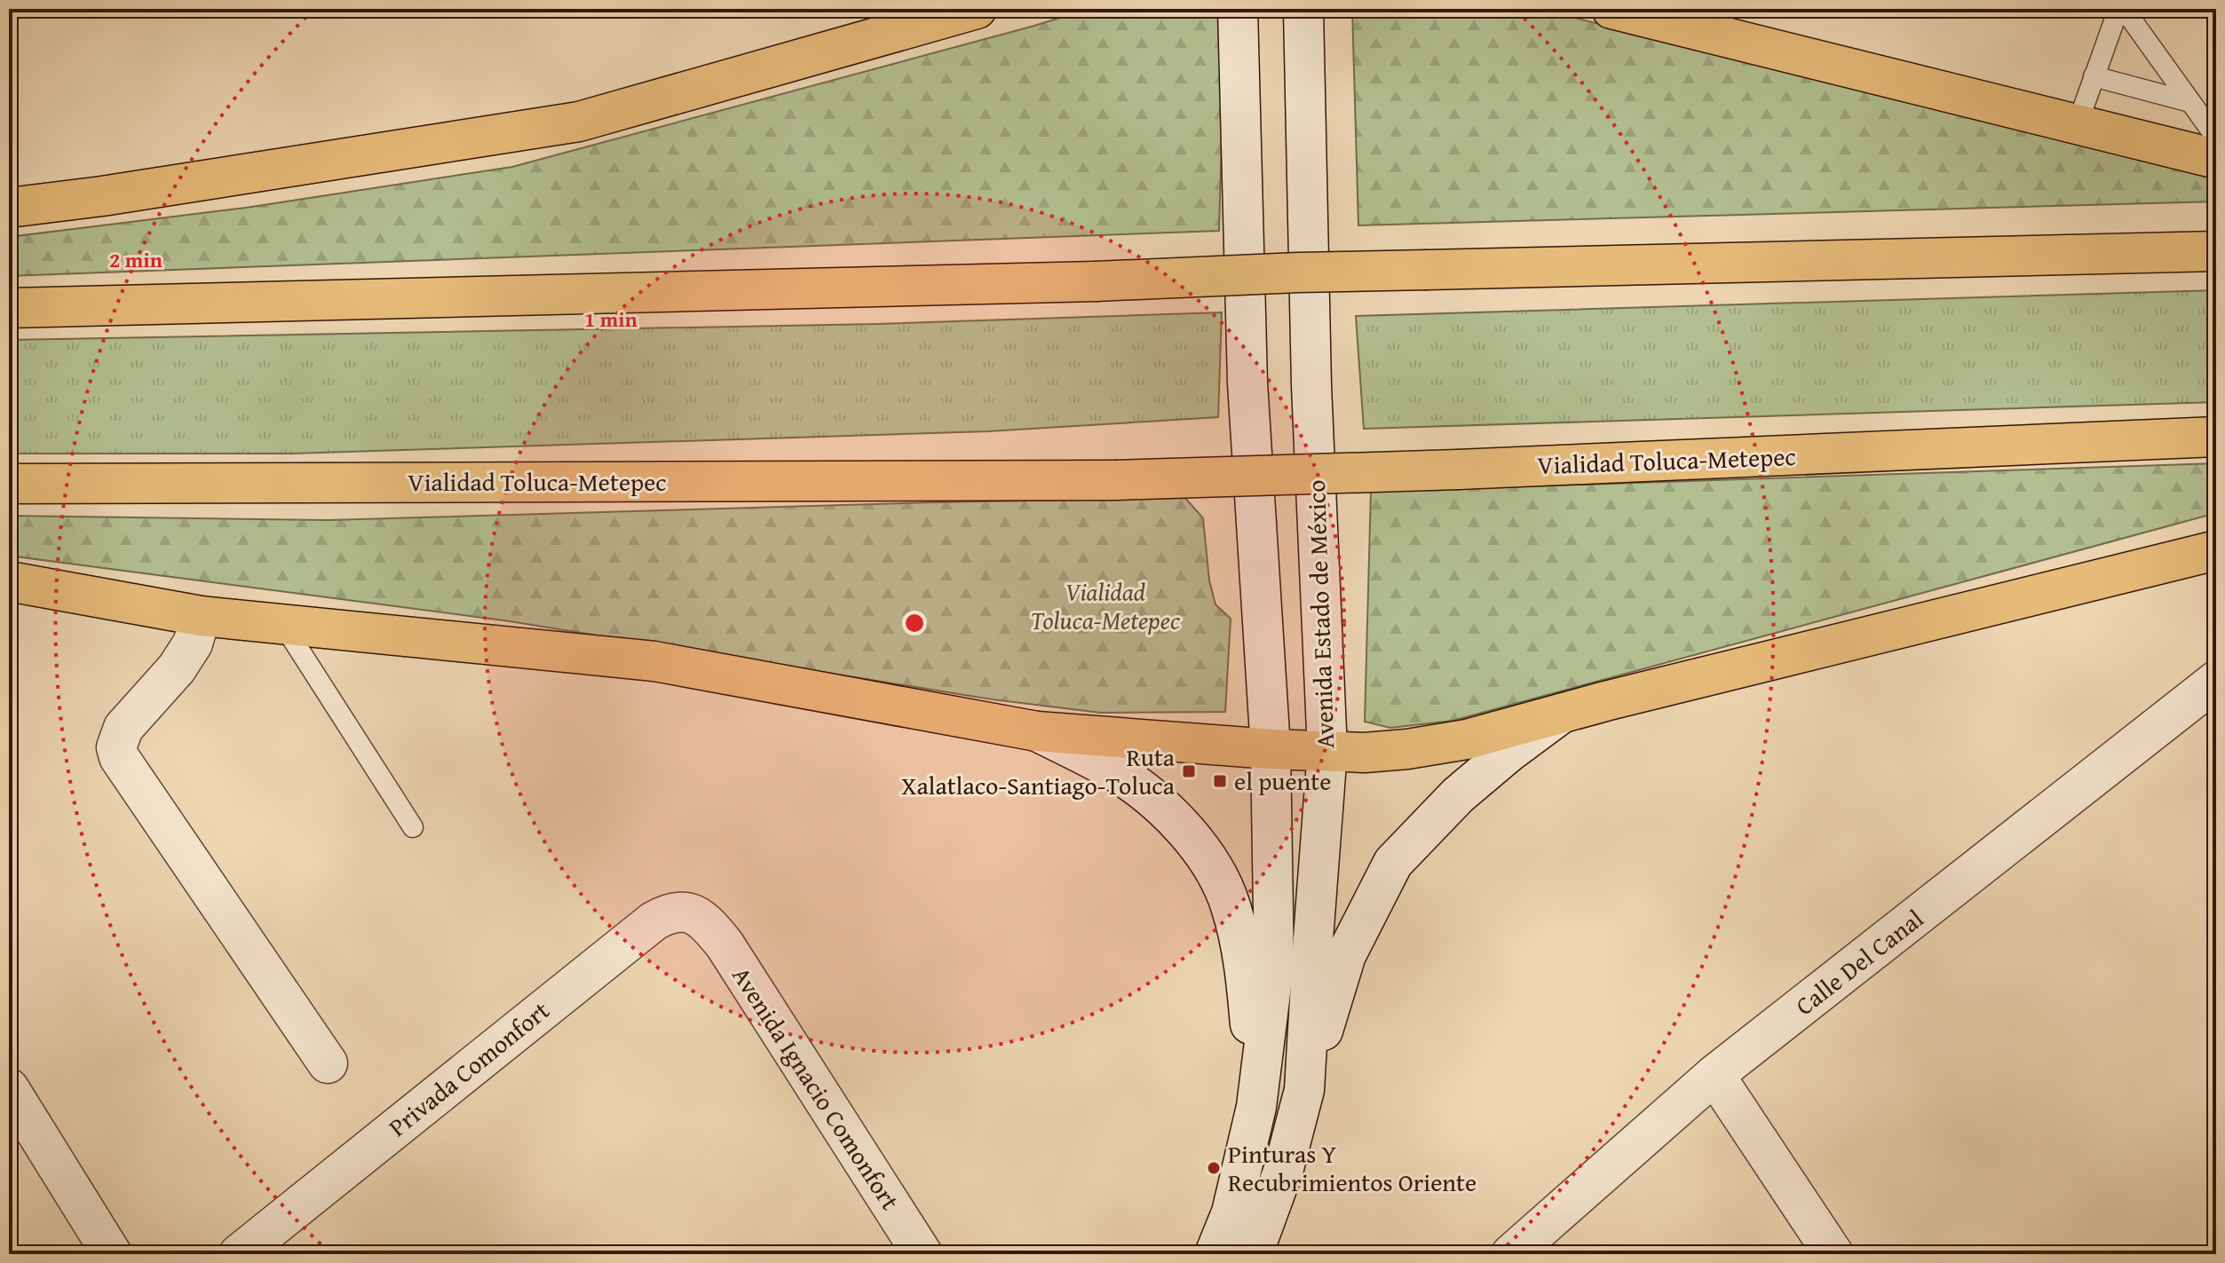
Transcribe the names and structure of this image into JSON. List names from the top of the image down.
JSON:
{
  "streets": {
    "highway": ["Vialidad Toluca-Metepec"],
    "main road": [
      "Avenida Estado de México",
      "Calle Del Canal",
      "Privada Comonfort",
      "Avenida Ignacio Comonfort"
    ]
  },
  "crossings": [
    ["Privada Comonfort", "Avenida Ignacio Comonfort"]
  ],
  "parks": ["Vialidad Toluca-Metepec"],
  "places": {
    "transit": ["Ruta Xalatlaco-Santiago-Toluca", "el puente"],
    "other": ["Pinturas Y Recubrimientos Oriente"]
  },
  "rings": ["2 min", "1 min"]
}
